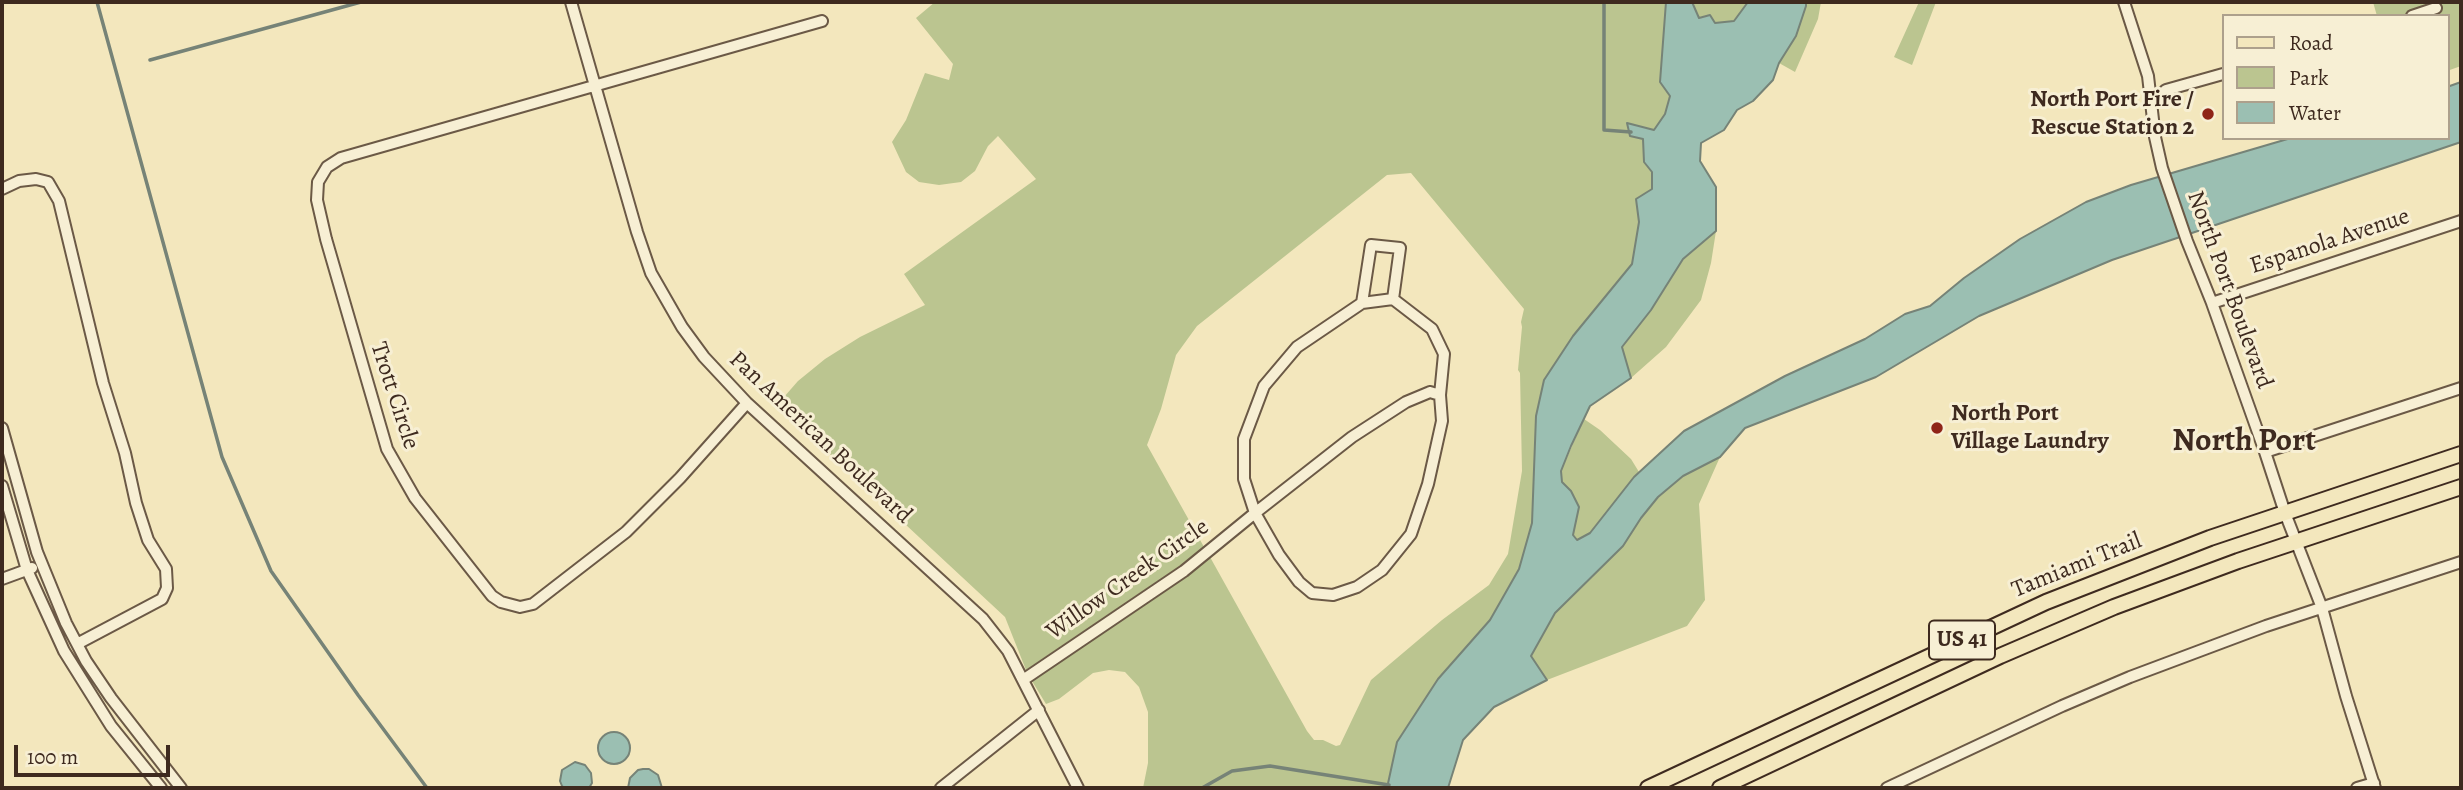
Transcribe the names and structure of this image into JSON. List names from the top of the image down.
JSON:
{
  "streets": {
    "main road": ["Tamiami Trail", "US 41"],
    "street": [
      "Espanola Avenue",
      "North Port Boulevard",
      "Trott Circle",
      "Pan American Boulevard",
      "Willow Creek Circle"
    ]
  },
  "crossings": [
    ["Espanola Avenue", "North Port Boulevard"],
    ["North Port Boulevard", "Tamiami Trail"],
    ["North Port Boulevard", "US 41"],
    ["Trott Circle", "Pan American Boulevard"],
    ["Pan American Boulevard", "Willow Creek Circle"]
  ],
  "districts": ["North Port"],
  "places": ["North Port Fire / Rescue Station 2", "North Port Village Laundry"],
  "legend": ["Road", "Park", "Water"],
  "scale_bar": "100 m"
}
